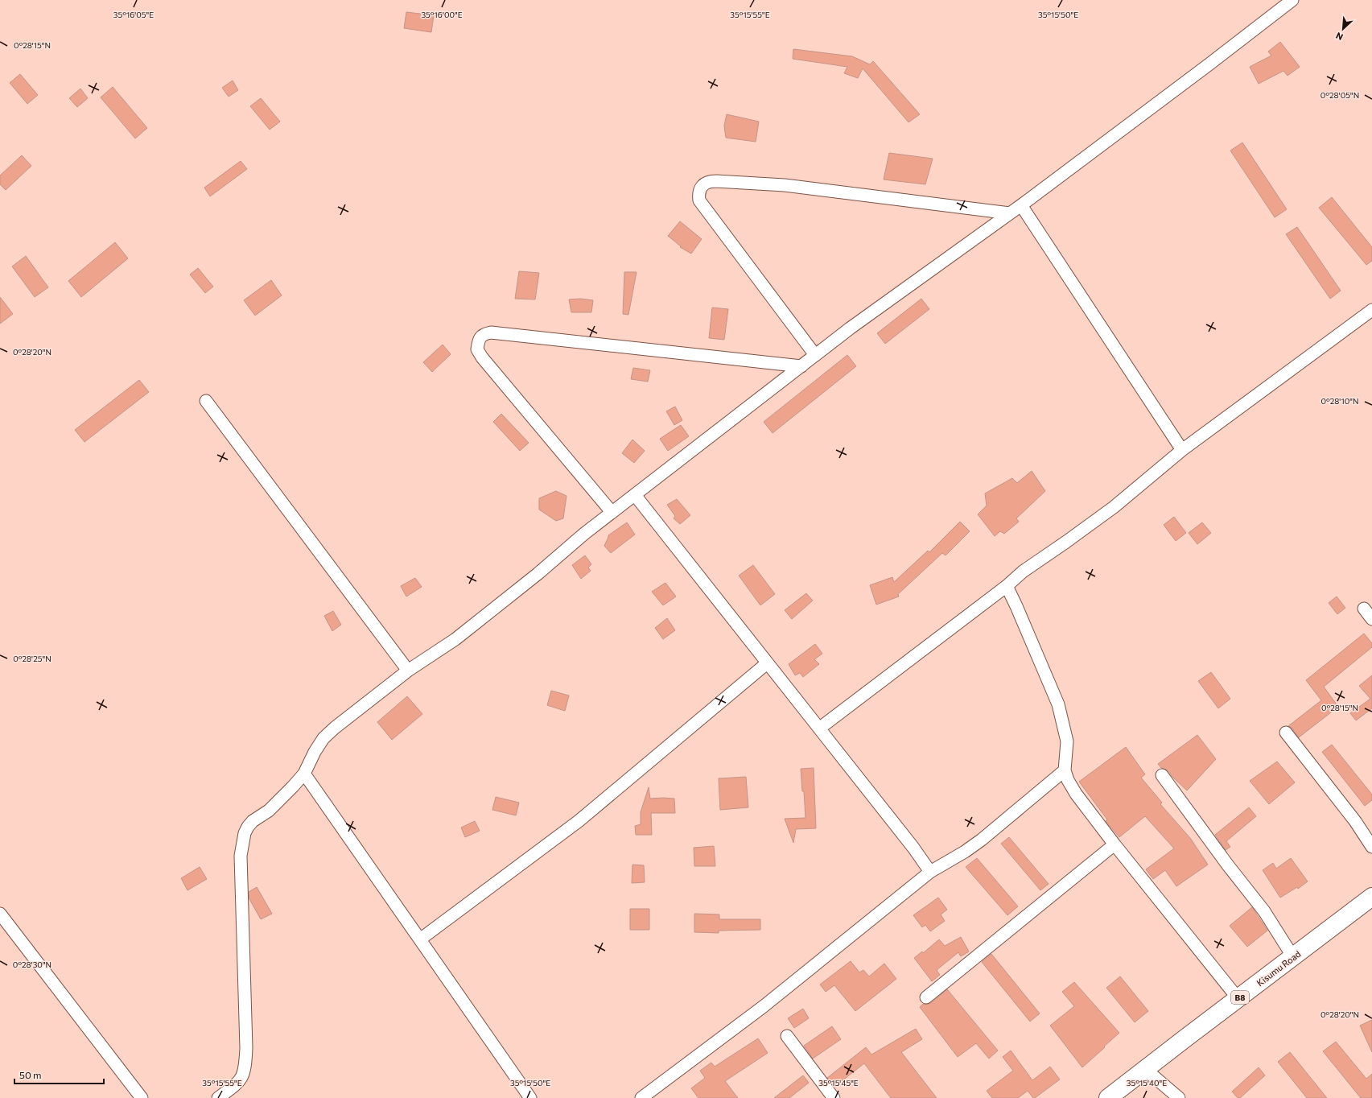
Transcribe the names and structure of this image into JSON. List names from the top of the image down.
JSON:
{
  "streets": {
    "highway": ["Kisumu Road", "B8"]
  },
  "scale_bar": "50 m",
  "north": "bottom left",
  "coordinates": [
    "35°16'05\"E",
    "35°16'00\"E",
    "35°15'55\"E",
    "35°15'50\"E",
    "0°28'15\"N",
    "0°28'05\"N",
    "0°28'20\"N",
    "0°28'10\"N",
    "0°28'25\"N",
    "0°28'30\"N",
    "35°15'45\"E",
    "35°15'40\"E"
  ]
}
